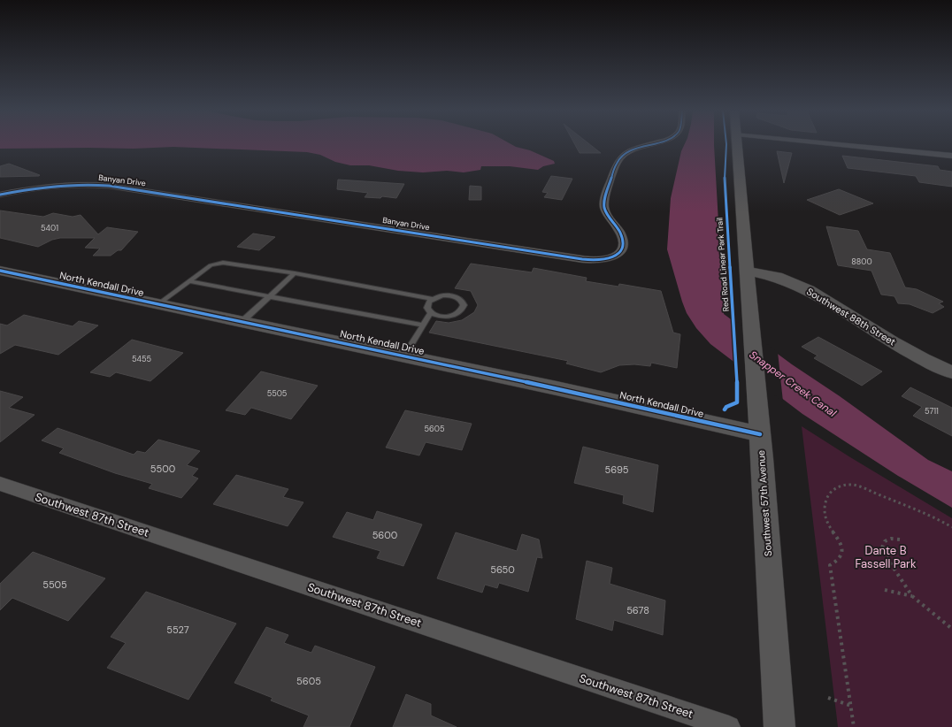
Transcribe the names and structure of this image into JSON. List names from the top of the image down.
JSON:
{
  "streets": {
    "main road": ["North Kendall Drive", "Southwest 88th Street", "Southwest 57th Avenue"],
    "street": ["Banyan Drive", "Southwest 87th Street"],
    "cycle path": ["Red Road Linear Park Trail"]
  },
  "crossings": [
    ["North Kendall Drive", "Southwest 57th Avenue"],
    ["Southwest 88th Street", "Southwest 57th Avenue"]
  ],
  "water": ["Snapper Creek Canal"],
  "parks": ["Dante B Fassell Park"],
  "house_numbers": [
    "5401",
    "8800",
    "5455",
    "5505",
    "5711",
    "5605",
    "5500",
    "5695",
    "5600",
    "5650",
    "5505",
    "5678",
    "5527",
    "5605"
  ]
}
